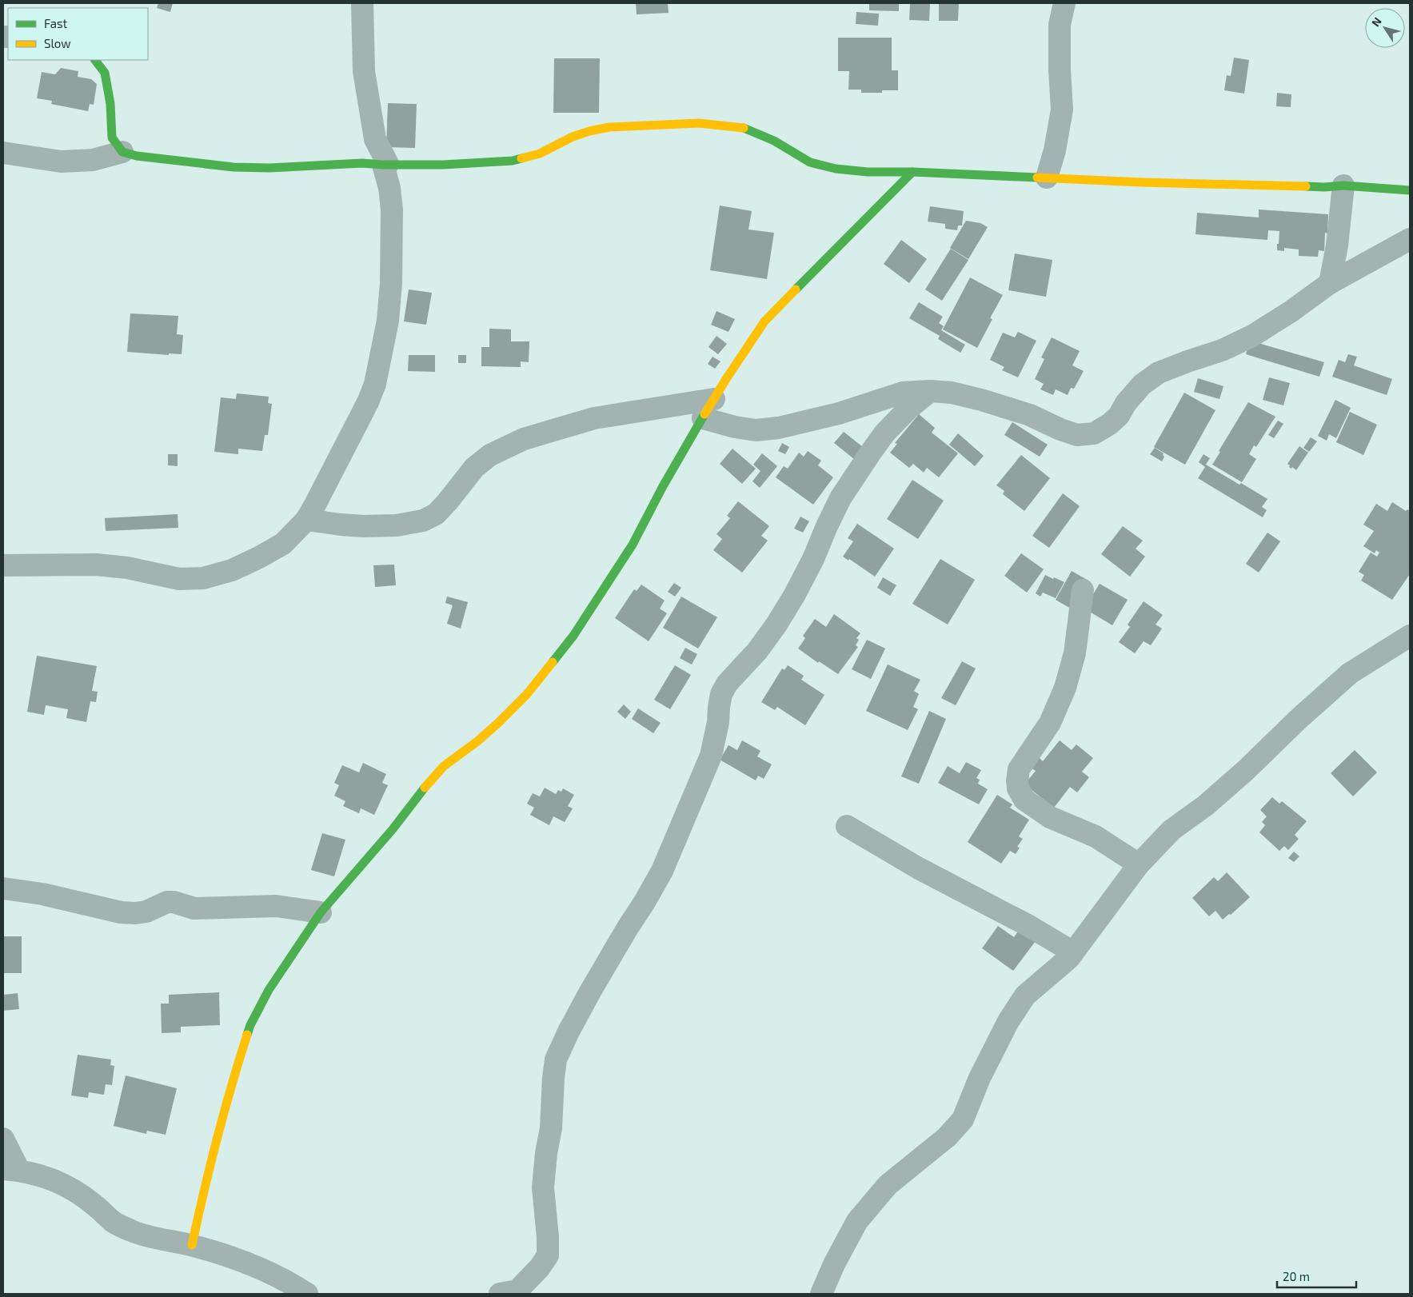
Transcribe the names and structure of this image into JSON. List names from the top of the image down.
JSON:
{
  "legend": ["Fast", "Slow"],
  "scale_bar": "20 m",
  "north": "top left"
}
